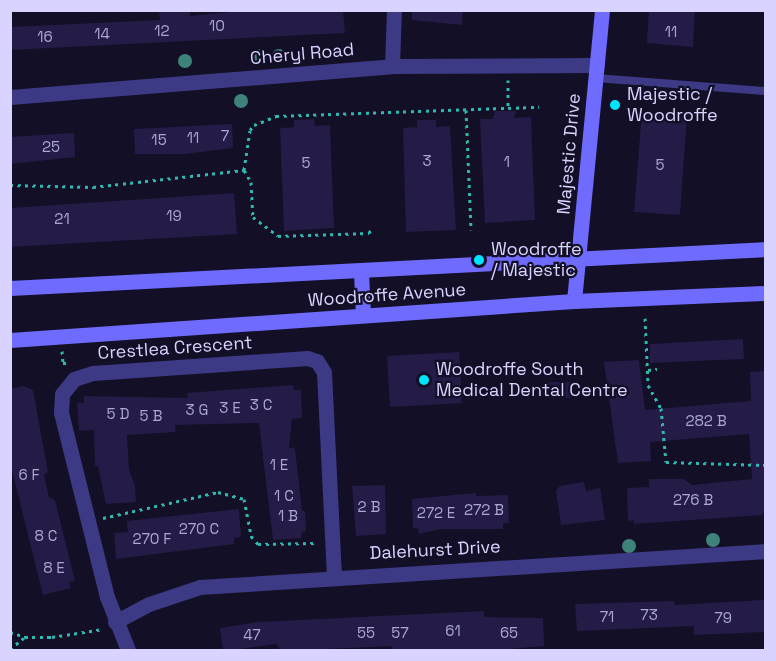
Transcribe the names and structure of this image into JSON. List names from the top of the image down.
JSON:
{
  "streets": {
    "main road": ["Majestic Drive", "Woodroffe Avenue"],
    "street": ["Cheryl Road", "Crestlea Crescent", "Dalehurst Drive"]
  },
  "crossings": [
    ["Cheryl Road", "Majestic Drive"],
    ["Majestic Drive", "Woodroffe Avenue"],
    ["Crestlea Crescent", "Dalehurst Drive"]
  ],
  "places": ["Majestic / Woodroffe", "Woodroffe / Majestic", "Woodroffe South Medical Dental Centre"],
  "house_numbers": [
    "10",
    "12",
    "11",
    "14",
    "16",
    "7",
    "11",
    "15",
    "25",
    "3",
    "1",
    "5",
    "5",
    "19",
    "21",
    "3 C",
    "3 E",
    "3 G",
    "5 D",
    "5 B",
    "282 B",
    "1 E",
    "6 F",
    "1 C",
    "276 B",
    "2 B",
    "272 B",
    "272 E",
    "1 B",
    "270 C",
    "8 C",
    "270 F",
    "8 E",
    "73",
    "71",
    "79",
    "61",
    "55",
    "57",
    "65",
    "47"
  ]
}
